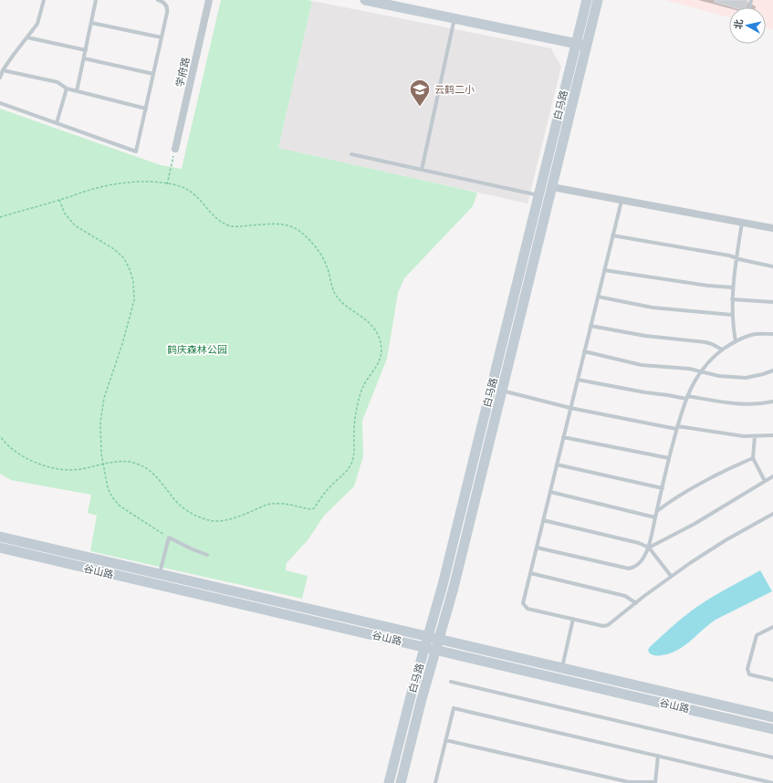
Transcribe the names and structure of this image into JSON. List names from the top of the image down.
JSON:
{
  "streets": {
    "street": ["学府路", "白马路", "谷山路"]
  },
  "crossings": [
    ["白马路", "谷山路"]
  ],
  "parks": ["鹤庆森林公园"],
  "places": {
    "school or university": ["云鹤二小"]
  },
  "north": "left"
}
